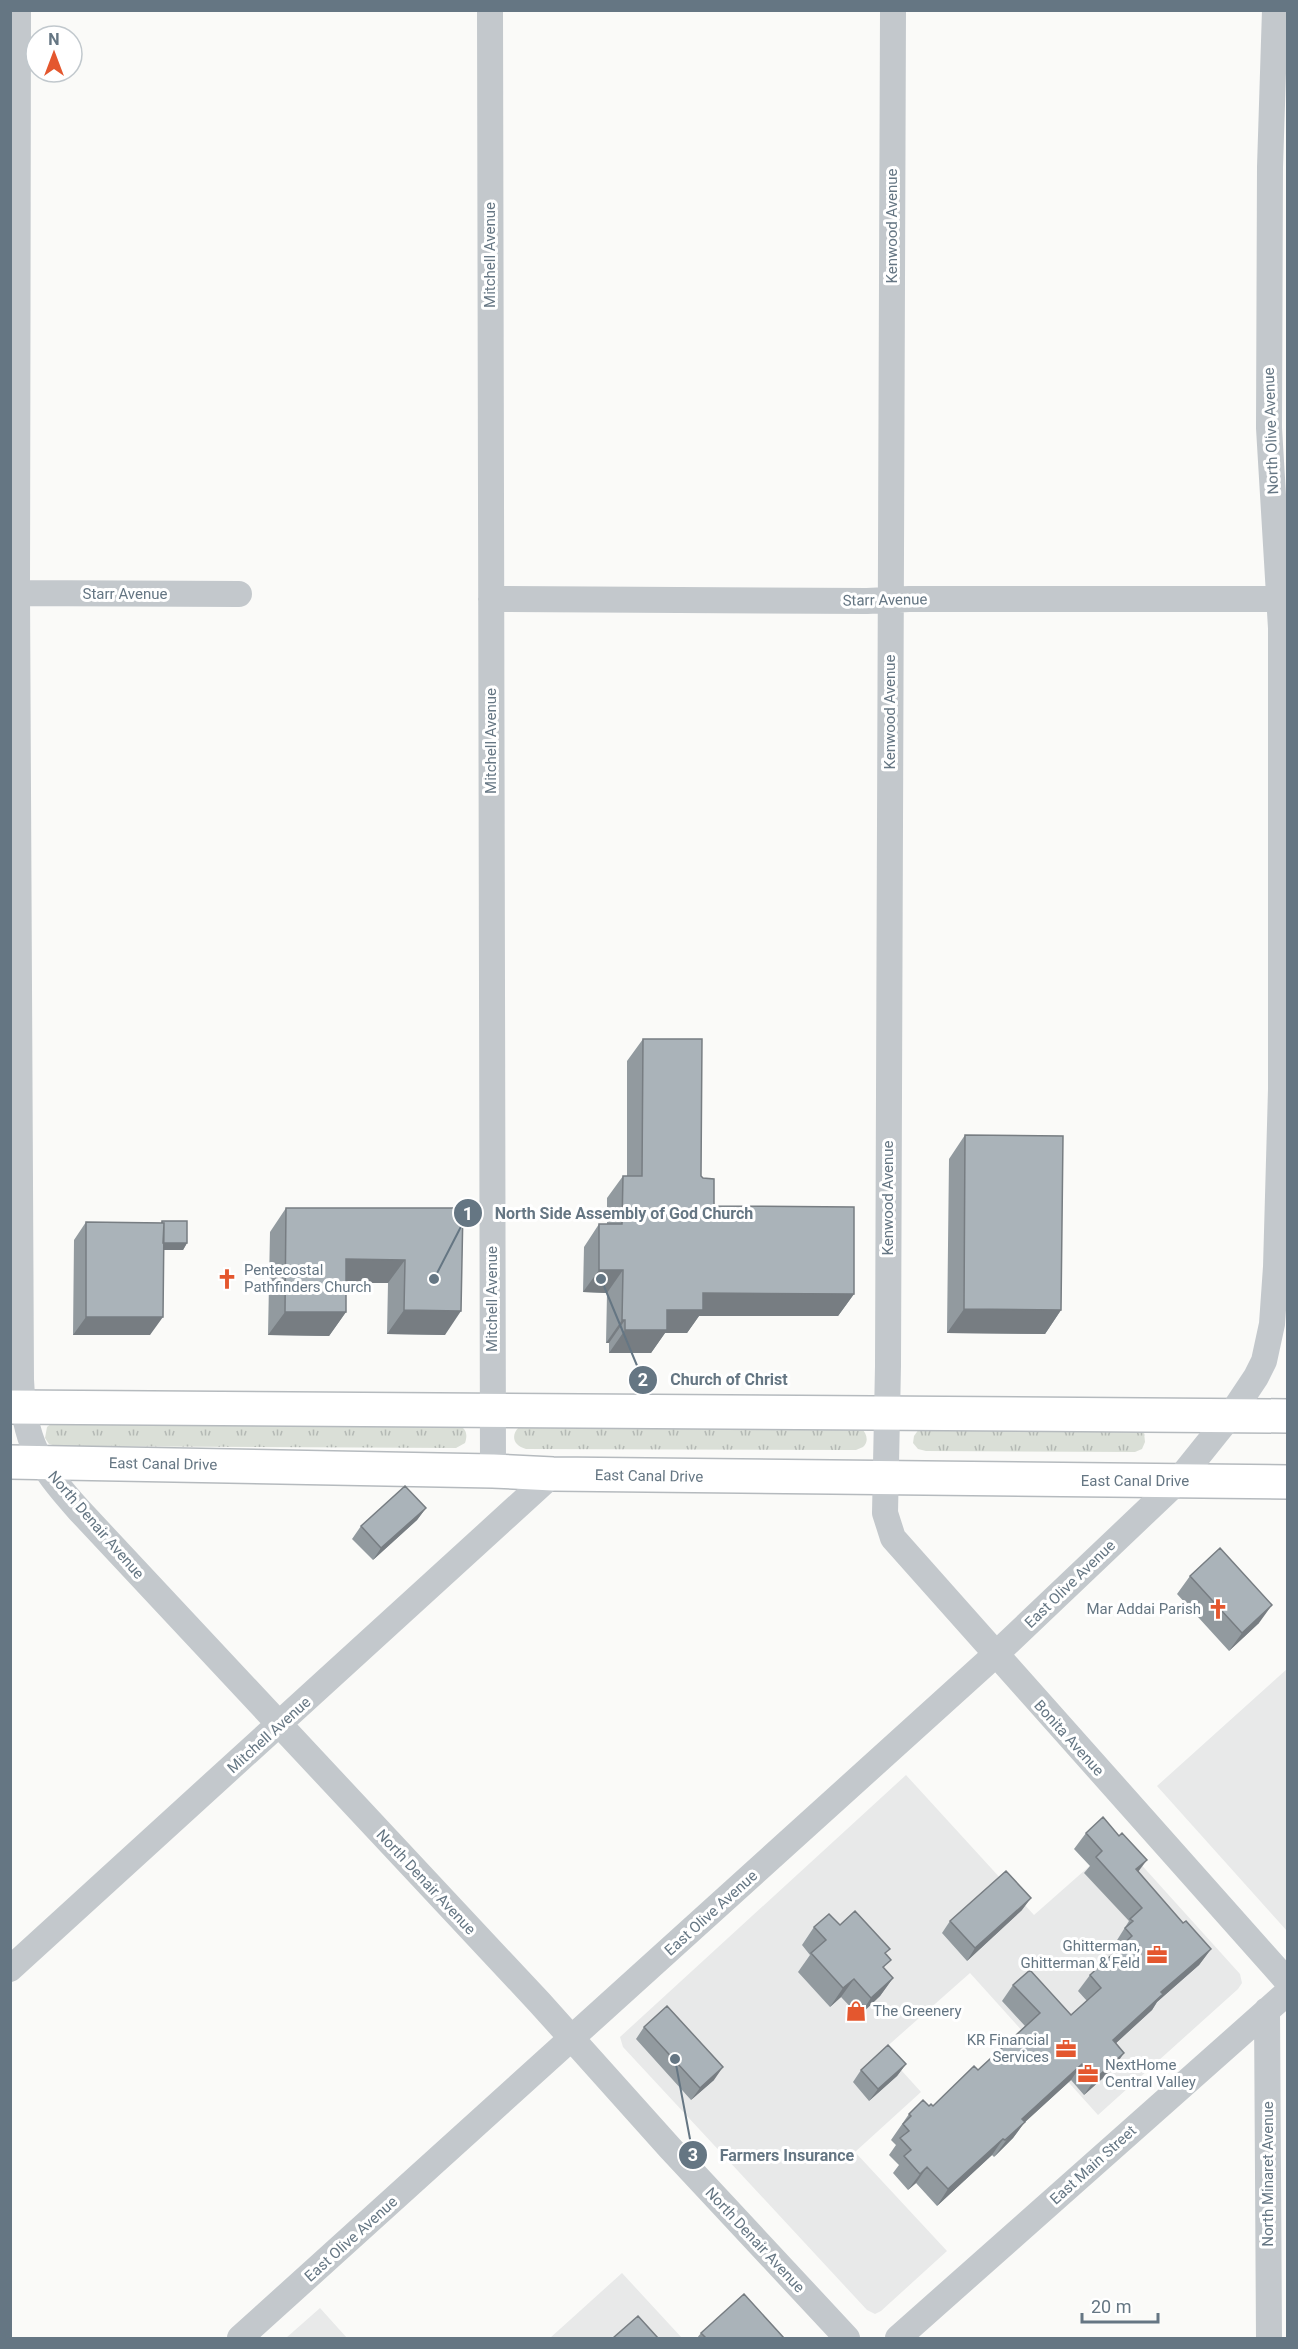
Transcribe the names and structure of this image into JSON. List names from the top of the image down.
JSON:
{
  "streets": {
    "main road": ["East Canal Drive"],
    "street": [
      "Kenwood Avenue",
      "Mitchell Avenue",
      "North Olive Avenue",
      "Starr Avenue",
      "North Denair Avenue",
      "East Olive Avenue",
      "Bonita Avenue",
      "East Main Street",
      "North Minaret Avenue"
    ]
  },
  "crossings": [
    ["Kenwood Avenue", "Starr Avenue"],
    ["Kenwood Avenue", "East Canal Drive"],
    ["Kenwood Avenue", "Bonita Avenue"],
    ["Mitchell Avenue", "Starr Avenue"],
    ["Mitchell Avenue", "East Canal Drive"],
    ["Mitchell Avenue", "North Denair Avenue"],
    ["North Olive Avenue", "Starr Avenue"],
    ["North Olive Avenue", "East Olive Avenue"],
    ["Starr Avenue", "North Denair Avenue"],
    ["East Canal Drive", "North Denair Avenue"],
    ["East Canal Drive", "East Olive Avenue"],
    ["East Canal Drive", "Bonita Avenue"],
    ["North Denair Avenue", "East Olive Avenue"],
    ["East Olive Avenue", "Bonita Avenue"],
    ["East Main Street", "North Minaret Avenue"]
  ],
  "places": {
    "church": ["Pentecostal Pathfinders Church", "Mar Addai Parish"],
    "other": ["North Side Assembly of God Church", "Church of Christ", "Farmers Insurance"],
    "office": ["Ghitterman, Ghitterman & Feld", "KR Financial Services", "NextHome Central Valley"],
    "shop": ["The Greenery"]
  },
  "scale_bar": "20 m",
  "north": "top"
}
